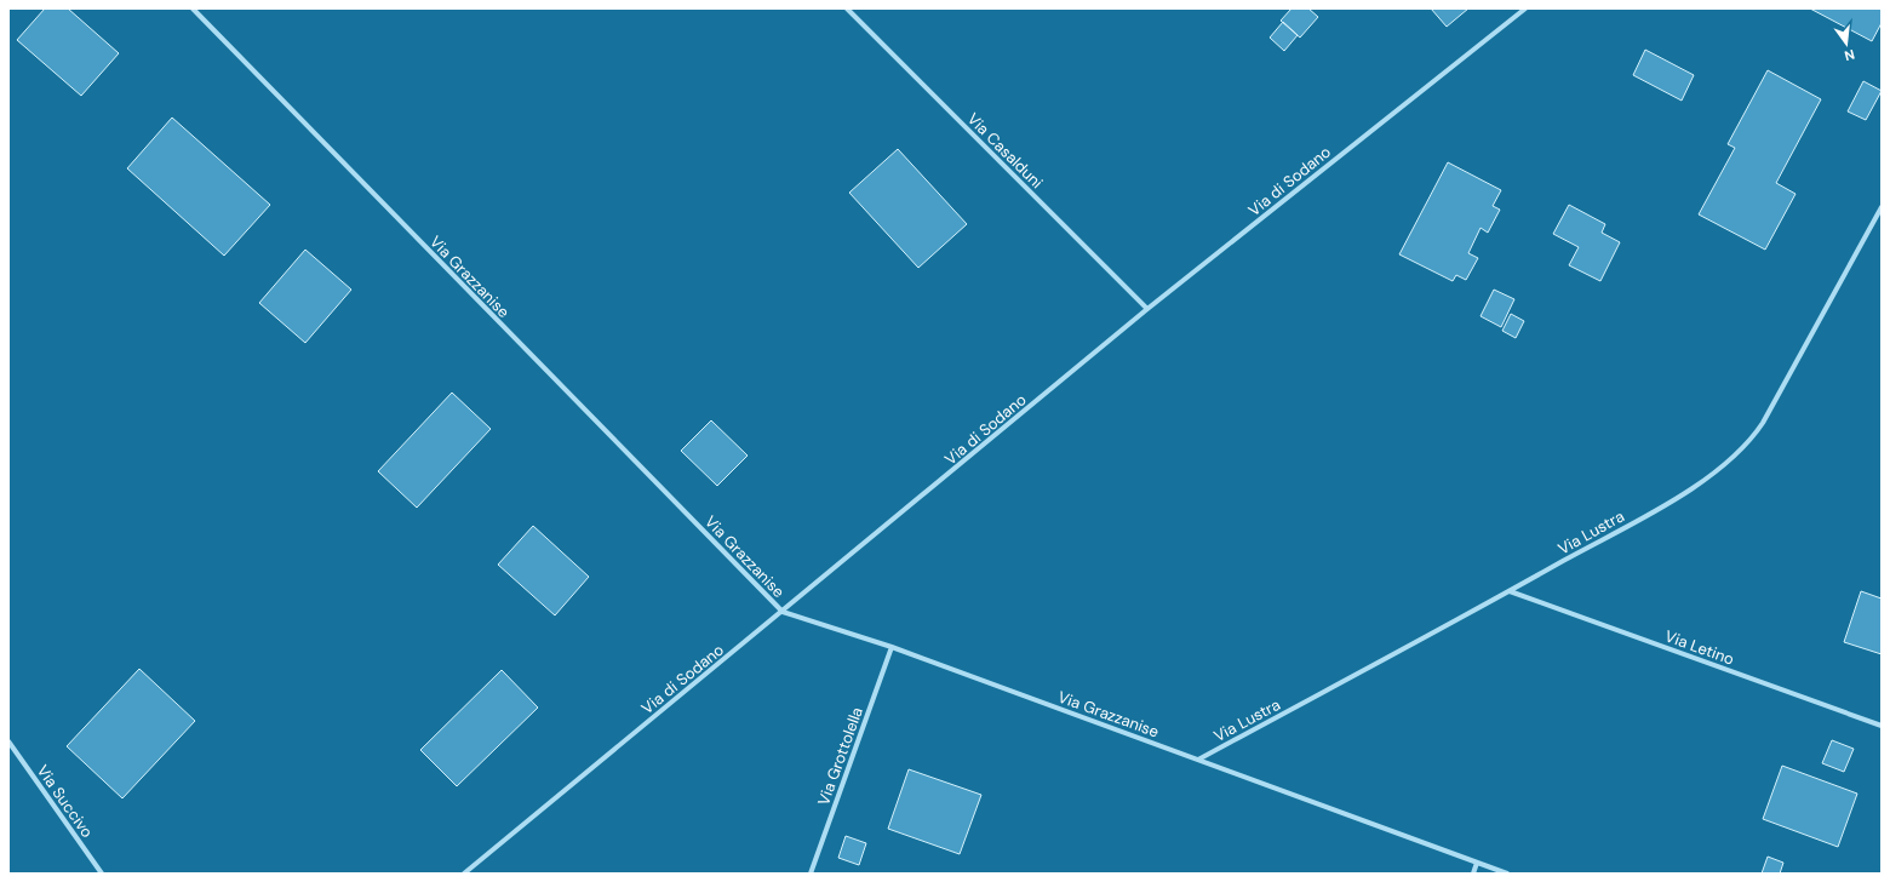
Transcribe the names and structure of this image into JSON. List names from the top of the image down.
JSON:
{
  "streets": {
    "street": [
      "Via Casalduni",
      "Via di Sodano",
      "Via Grazzanise",
      "Via Lustra",
      "Via Letino",
      "Via Grottolella",
      "Via Succivo"
    ]
  },
  "crossings": [
    ["Via Casalduni", "Via di Sodano"],
    ["Via di Sodano", "Via Grazzanise"],
    ["Via Grazzanise", "Via Lustra"],
    ["Via Grazzanise", "Via Grottolella"],
    ["Via Lustra", "Via Letino"]
  ],
  "north": "bottom"
}
